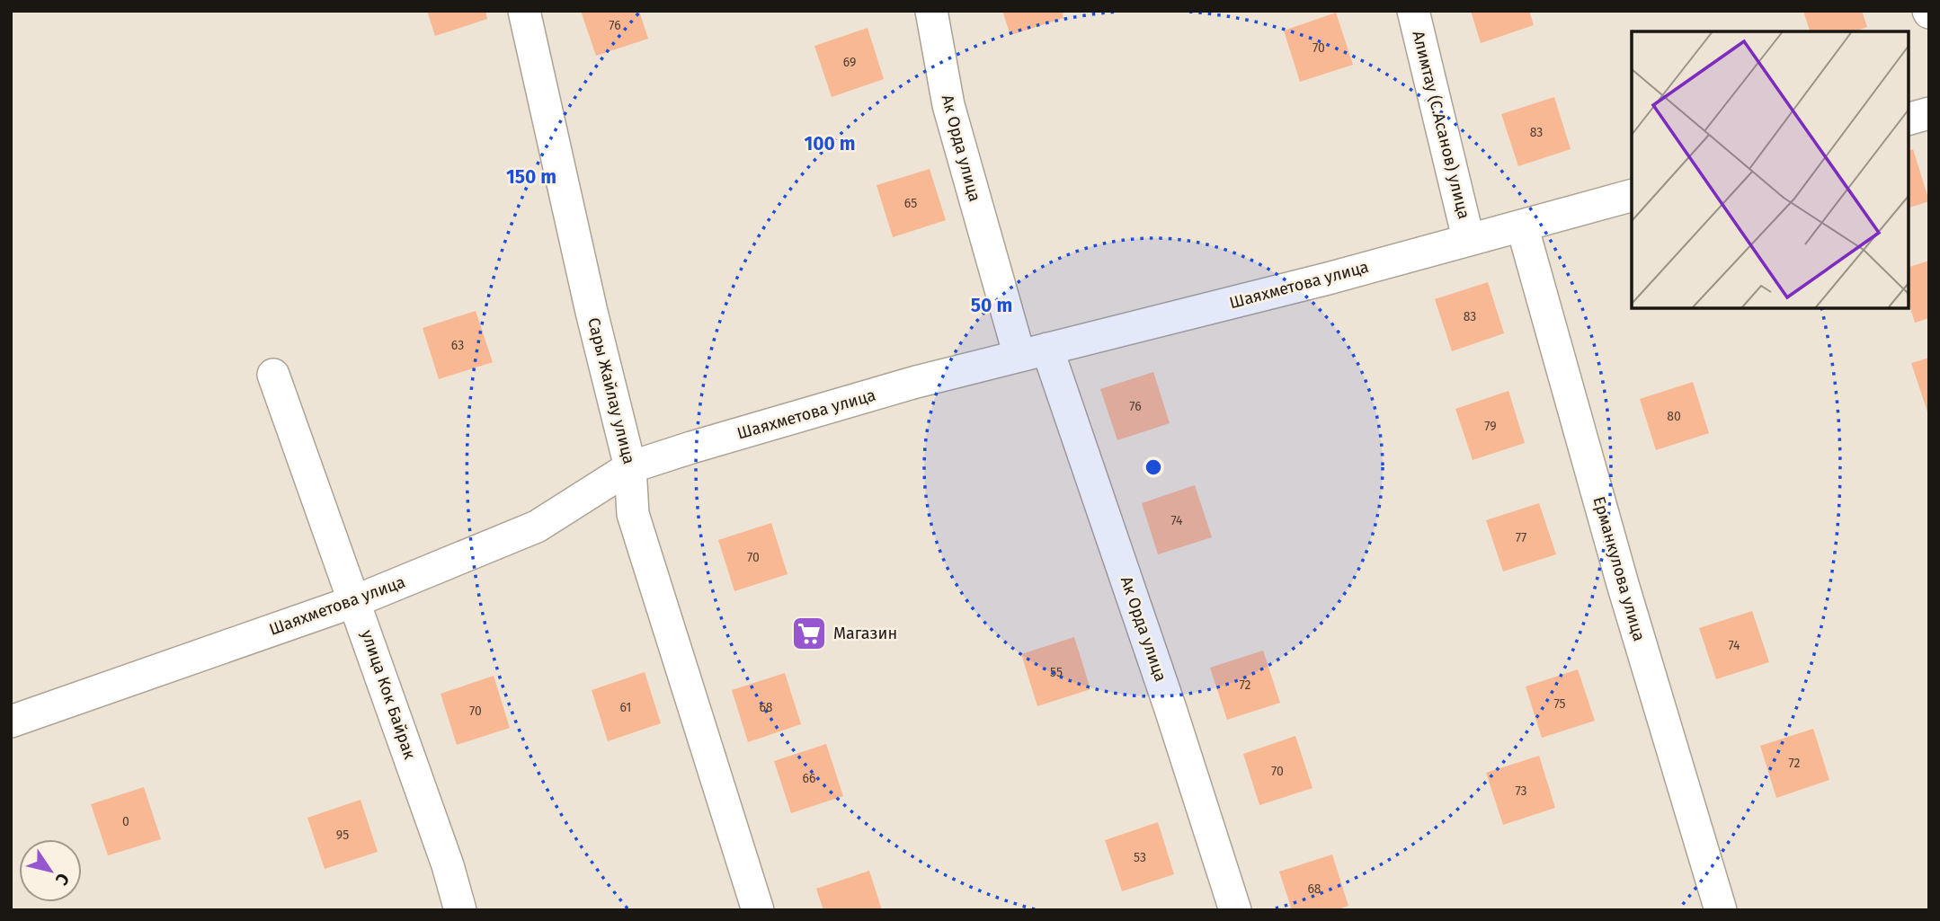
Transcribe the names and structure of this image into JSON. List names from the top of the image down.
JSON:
{
  "streets": {
    "street": [
      "Алимтау (С.Асанов) улица",
      "Ак Орда улица",
      "Шаяхметова улица",
      "Сары Жайлау улица",
      "Ерманкулова улица",
      "улица Кок Байрак"
    ]
  },
  "crossings": [
    ["Алимтау (С.Асанов) улица", "Шаяхметова улица"],
    ["Ак Орда улица", "Шаяхметова улица"],
    ["Шаяхметова улица", "Сары Жайлау улица"],
    ["Шаяхметова улица", "Ерманкулова улица"],
    ["Шаяхметова улица", "улица Кок Байрак"]
  ],
  "places": {
    "supermarket": ["Магазин"]
  },
  "house_numbers": [
    "76",
    "70",
    "69",
    "83",
    "65",
    "83",
    "63",
    "76",
    "80",
    "79",
    "74",
    "77",
    "70",
    "74",
    "55",
    "72",
    "75",
    "61",
    "68",
    "70",
    "72",
    "70",
    "66",
    "73",
    "0",
    "95",
    "53",
    "68"
  ],
  "north": "bottom right",
  "rings": ["100 m", "150 m", "50 m"]
}
